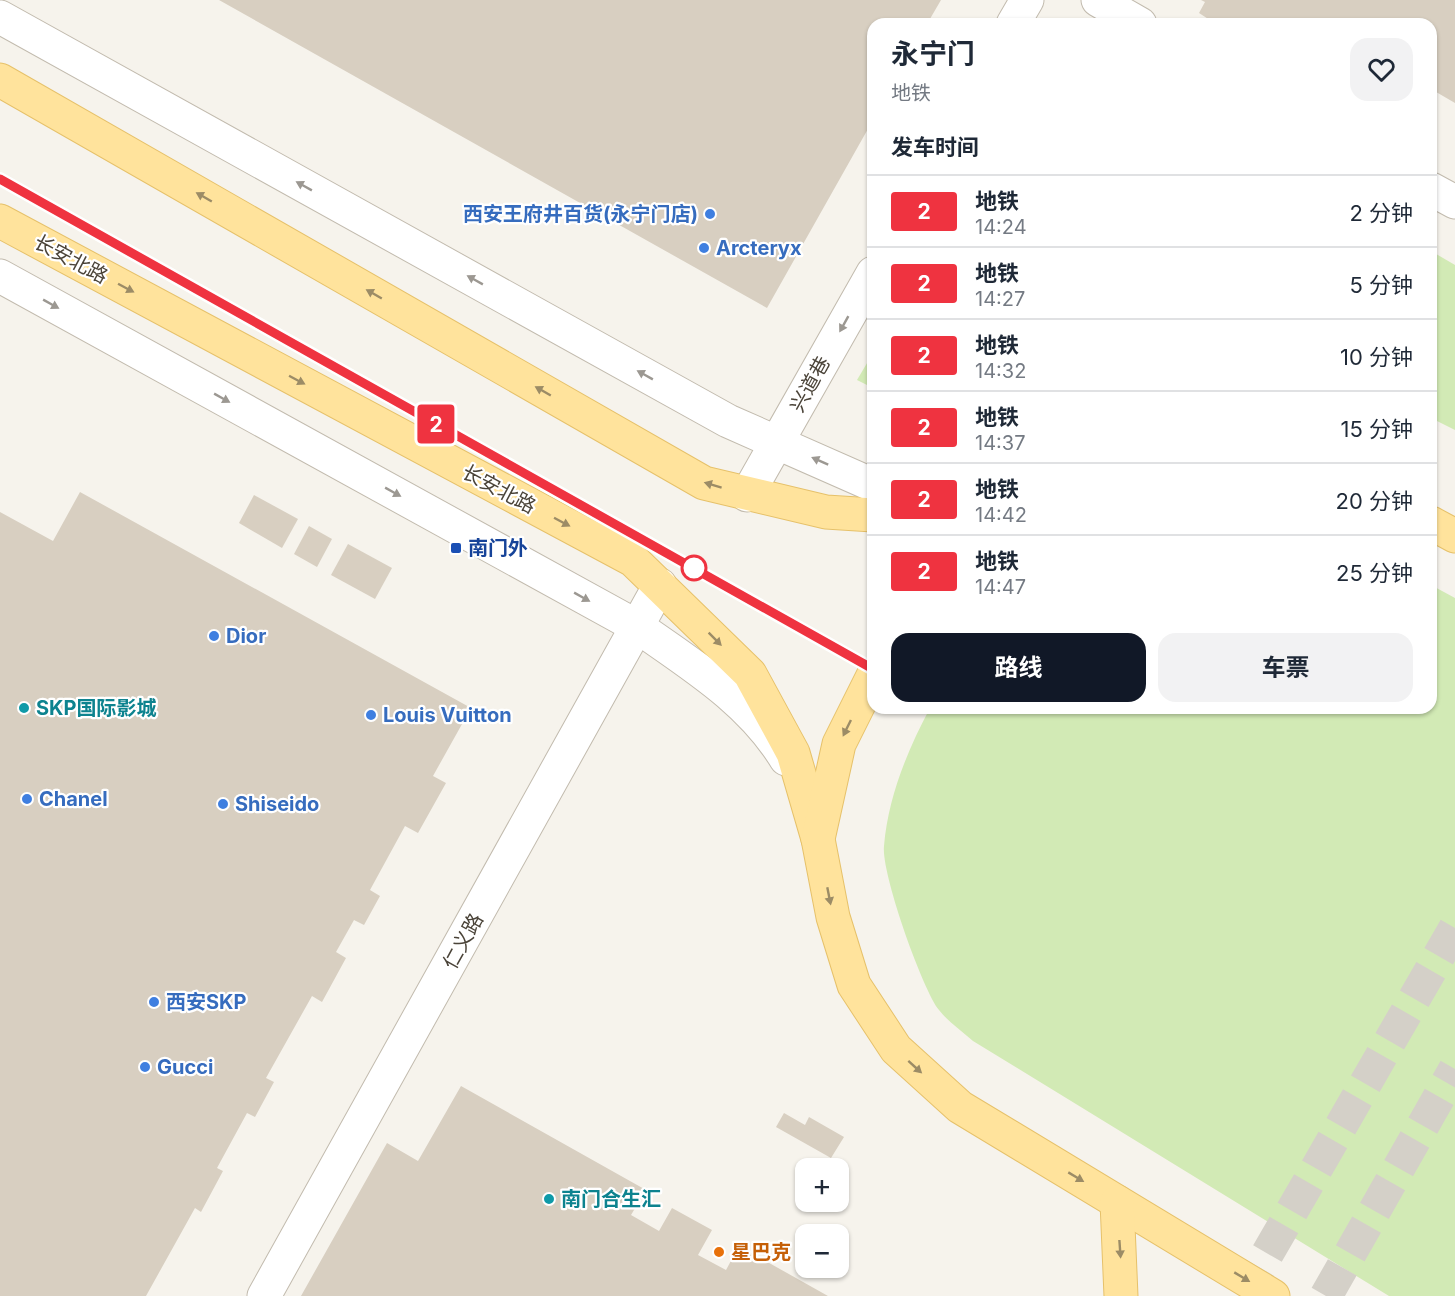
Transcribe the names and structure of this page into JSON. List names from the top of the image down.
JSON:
{
  "streets": {
    "main road": ["长安北路"],
    "street": ["兴道巷", "仁义路"]
  },
  "crossings": [
    ["长安北路", "仁义路"]
  ],
  "one_way": ["兴道巷"],
  "places": {
    "other": [
      "西安王府井百货(永宁门店)",
      "Arcteryx",
      "Dior",
      "SKP国际影城",
      "Louis Vuitton",
      "Chanel",
      "Shiseido",
      "西安SKP",
      "Gucci",
      "南门合生汇",
      "星巴克"
    ],
    "transit": ["南门外"]
  },
  "lines": ["metro line 2"],
  "page": {
    "on_map": "2",
    "heading": [
      ["永宁门", "地铁"],
      "发车时间"
    ],
    "list": [
      {
        "mark": "2",
        "name": "地铁",
        "note": "14:24",
        "value": "2 分钟"
      },
      {
        "mark": "2",
        "name": "地铁",
        "note": "14:27",
        "value": "5 分钟"
      },
      {
        "mark": "2",
        "name": "地铁",
        "note": "14:32",
        "value": "10 分钟"
      },
      {
        "mark": "2",
        "name": "地铁",
        "note": "14:37",
        "value": "15 分钟"
      },
      {
        "mark": "2",
        "name": "地铁",
        "note": "14:42",
        "value": "20 分钟"
      },
      {
        "mark": "2",
        "name": "地铁",
        "note": "14:47",
        "value": "25 分钟"
      }
    ],
    "buttons": ["路线", "车票"],
    "map_buttons": ["+", "−"]
  }
}
